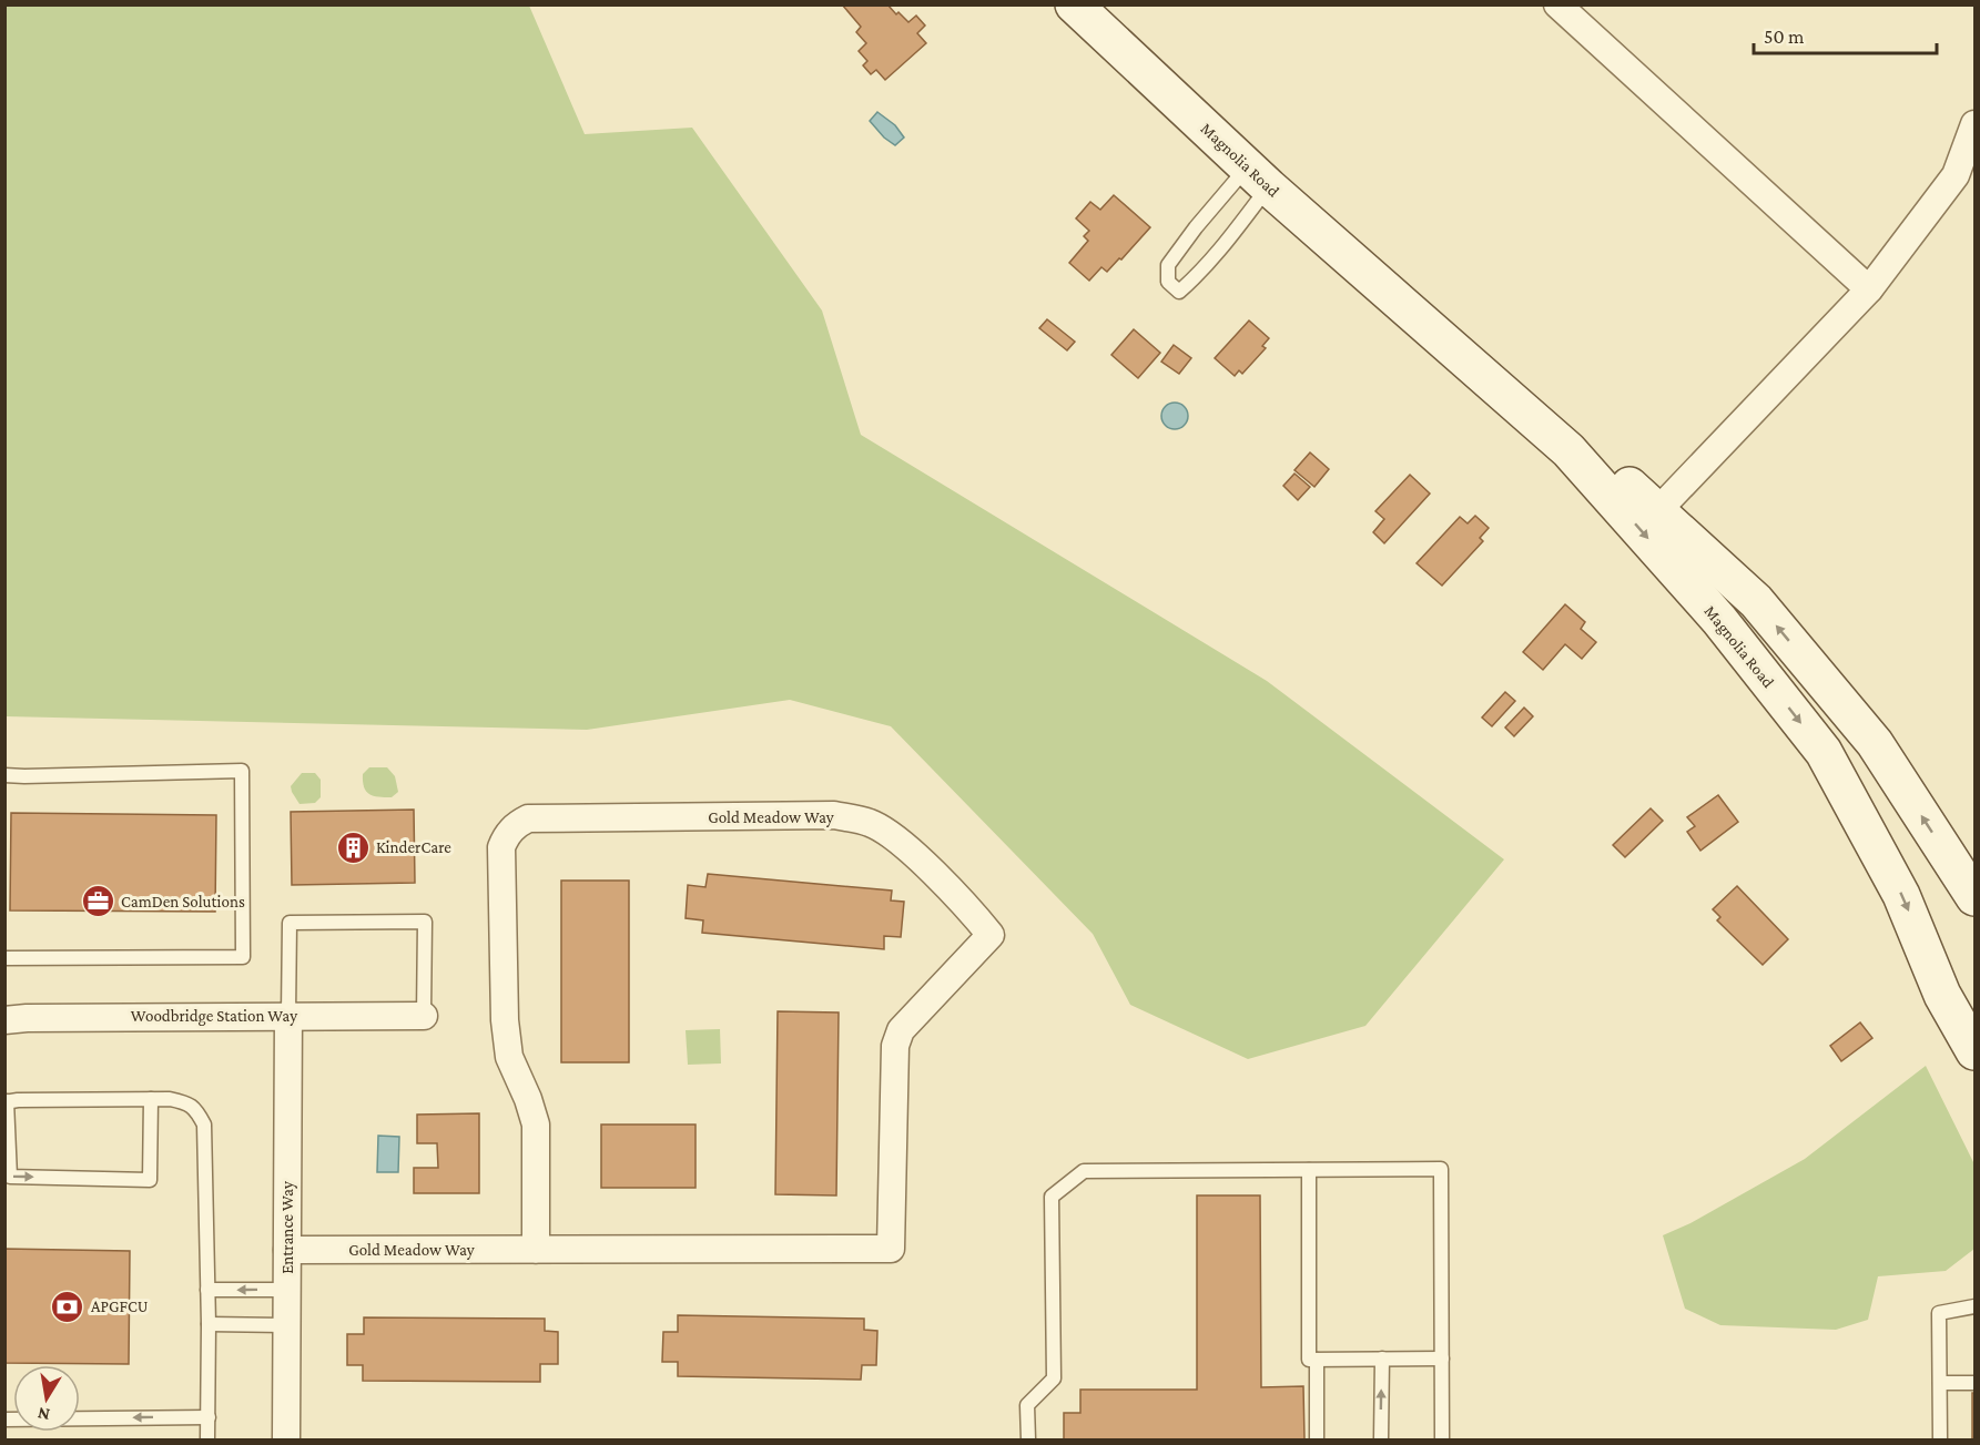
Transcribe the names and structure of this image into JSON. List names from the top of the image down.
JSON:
{
  "streets": {
    "main road": ["Magnolia Road"],
    "street": ["Gold Meadow Way", "Woodbridge Station Way", "Entrance Way"]
  },
  "crossings": [
    ["Gold Meadow Way", "Entrance Way"],
    ["Woodbridge Station Way", "Entrance Way"]
  ],
  "places": {
    "building": ["KinderCare"],
    "office": ["CamDen Solutions"],
    "bank": ["APGFCU"]
  },
  "scale_bar": "50 m",
  "north": "bottom"
}
